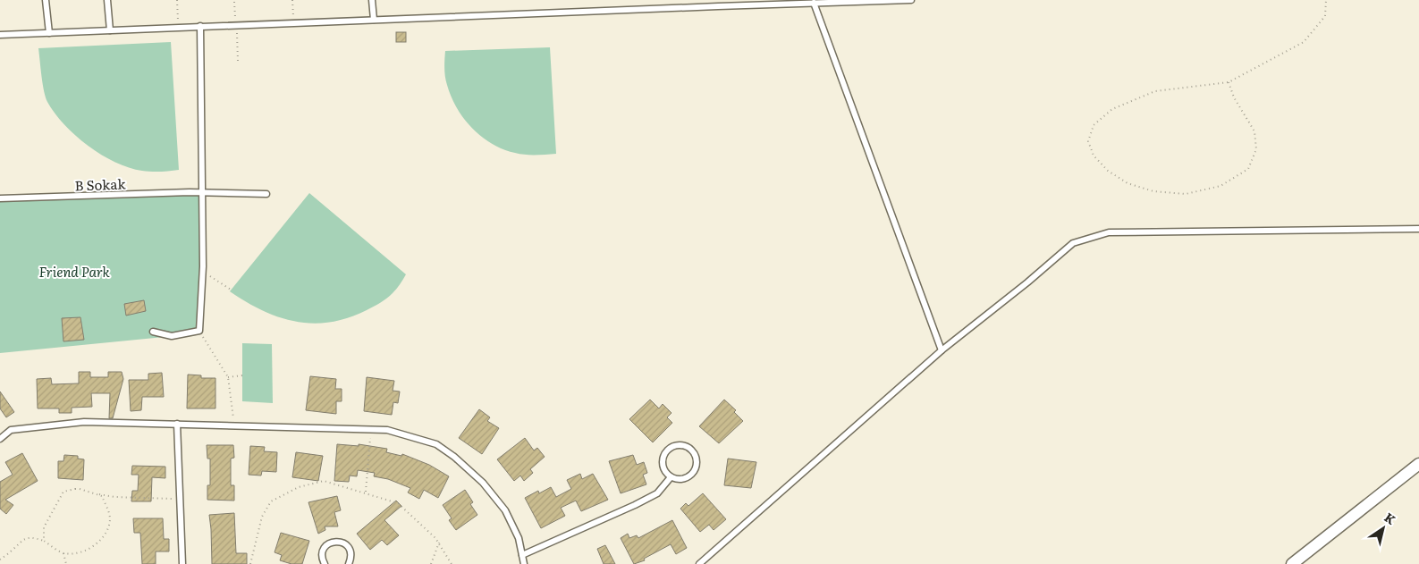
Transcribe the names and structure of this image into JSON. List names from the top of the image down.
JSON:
{
  "streets": {
    "lane": ["B Sokak"]
  },
  "parks": ["Friend Park"],
  "north": "top right"
}
